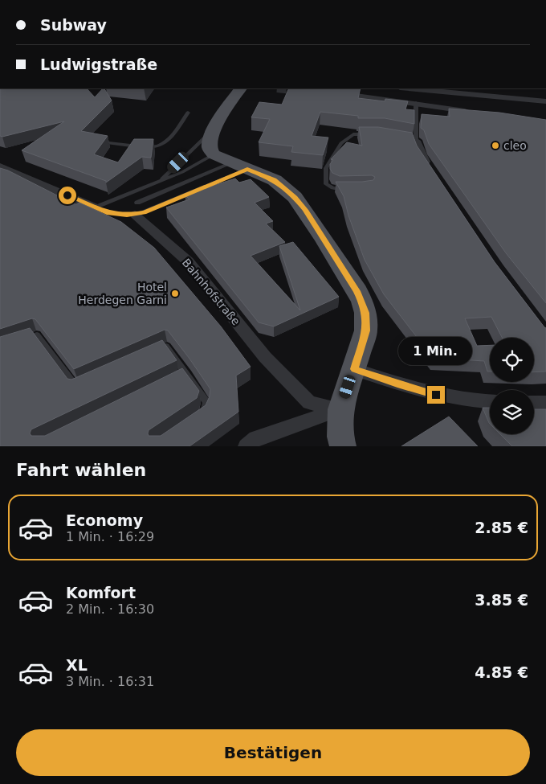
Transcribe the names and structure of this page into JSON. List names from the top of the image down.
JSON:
{
  "streets": {
    "street": ["Bahnhofstraße"]
  },
  "places": ["cleo", "Hotel Herdegen Garni"],
  "page": {
    "banner": ["Subway", "Ludwigstraße"],
    "bubble": "1 Min.",
    "heading": "Fahrt wählen",
    "list": [
      {
        "name": "Economy",
        "note": "1 Min. · 16:29",
        "value": "2.85 €"
      },
      {
        "name": "Komfort",
        "note": "2 Min. · 16:30",
        "value": "3.85 €"
      },
      {
        "name": "XL",
        "note": "3 Min. · 16:31",
        "value": "4.85 €"
      }
    ],
    "buttons": "Bestätigen"
  }
}
